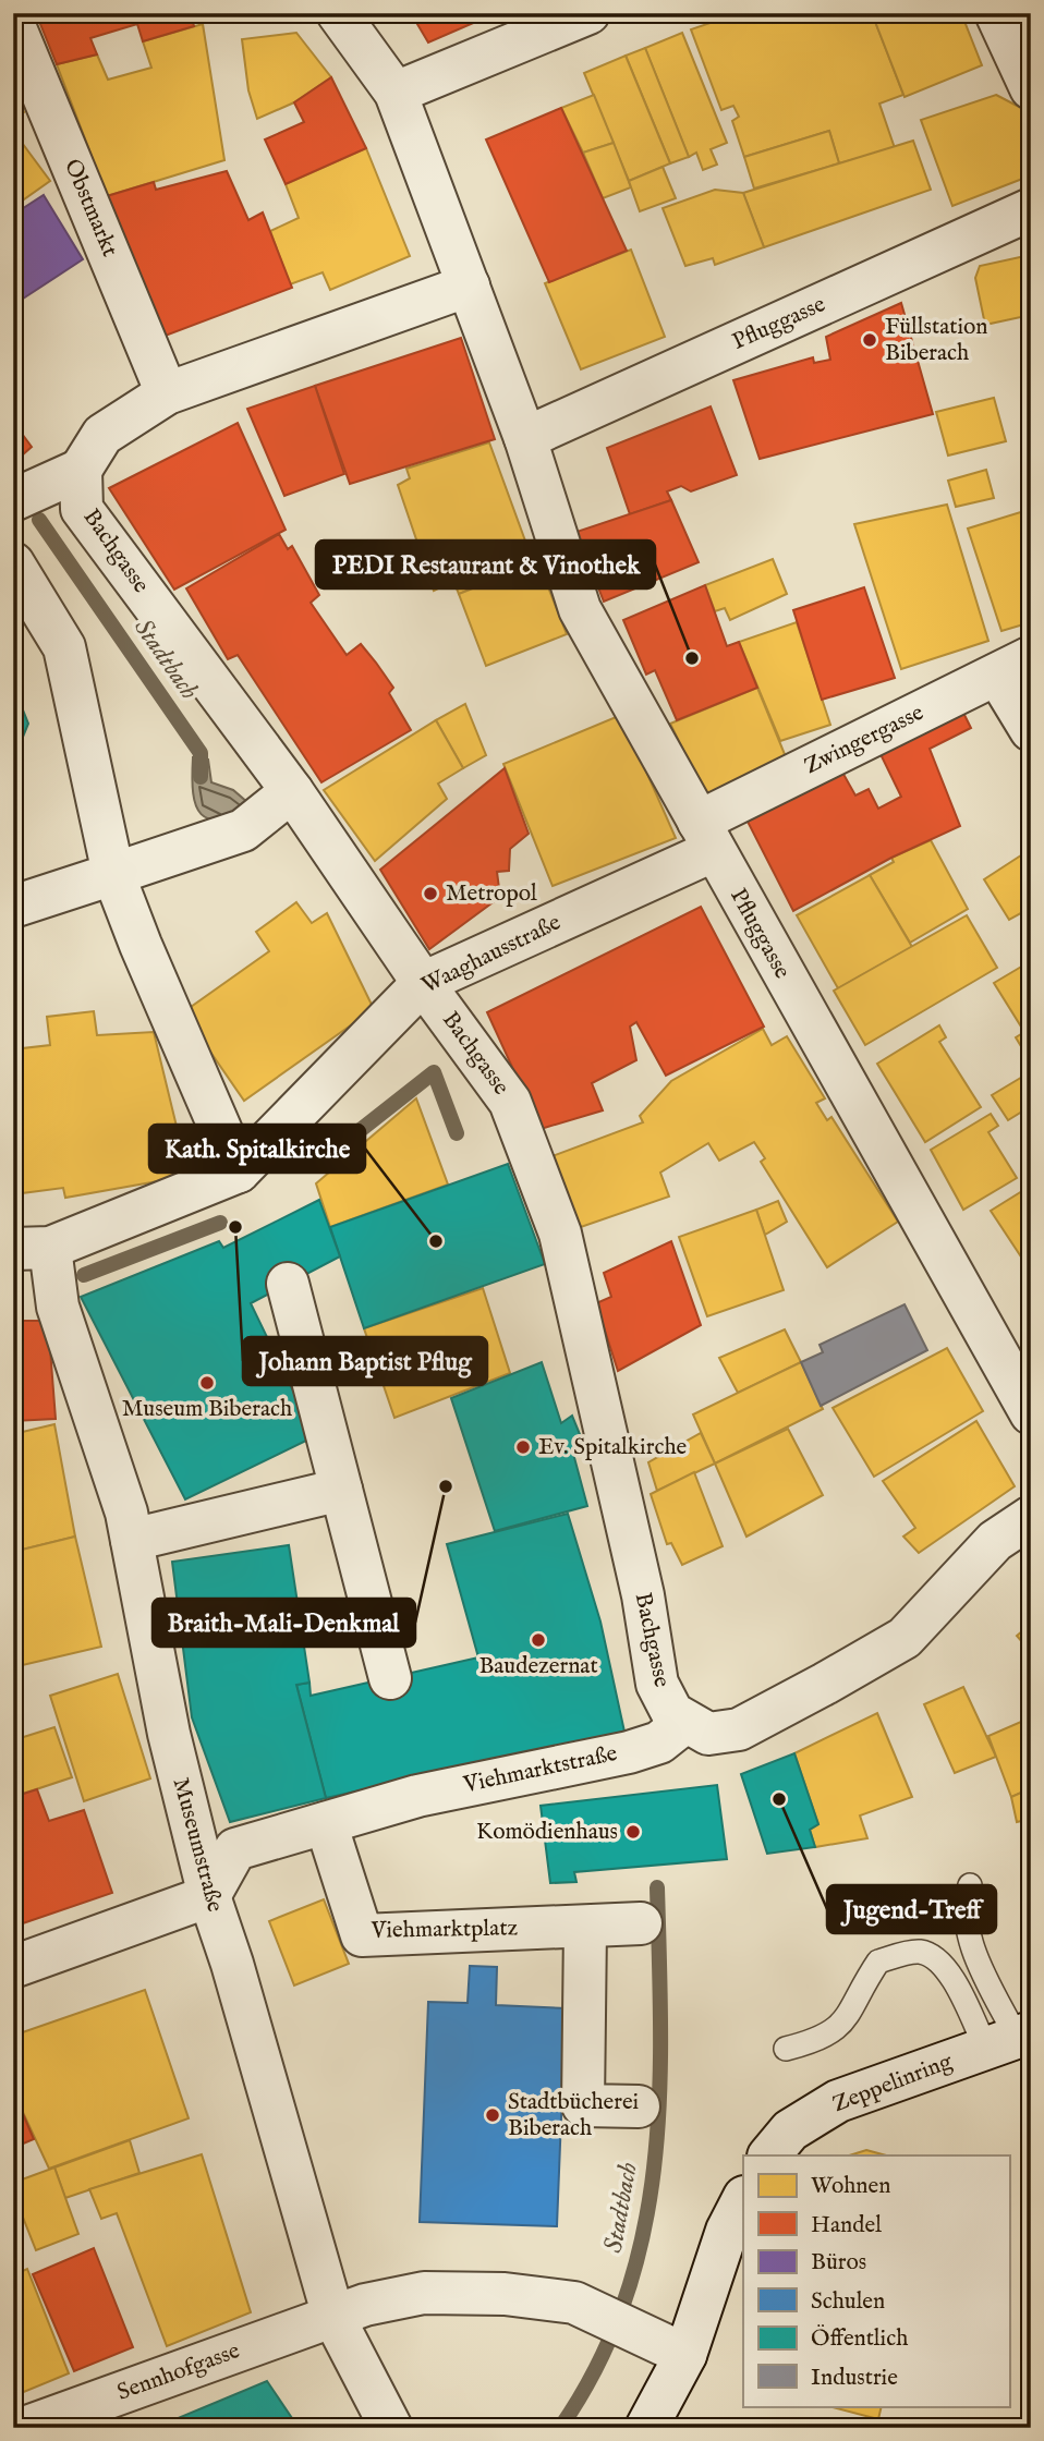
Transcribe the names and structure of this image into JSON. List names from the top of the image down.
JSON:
{
  "streets": {
    "street": [
      "Obstmarkt",
      "Pfluggasse",
      "Bachgasse",
      "Zwingergasse",
      "Waaghausstraße",
      "Viehmarktstraße",
      "Museumstraße",
      "Viehmarktplatz",
      "Zeppelinring",
      "Sennhofgasse"
    ]
  },
  "crossings": [
    ["Pfluggasse", "Zwingergasse"],
    ["Pfluggasse", "Waaghausstraße"],
    ["Bachgasse", "Waaghausstraße"],
    ["Bachgasse", "Viehmarktstraße"],
    ["Zwingergasse", "Waaghausstraße"],
    ["Waaghausstraße", "Museumstraße"],
    ["Viehmarktstraße", "Museumstraße"],
    ["Viehmarktstraße", "Viehmarktplatz"],
    ["Museumstraße", "Sennhofgasse"]
  ],
  "water": ["Stadtbach"],
  "places": [
    "Füllstation Biberach",
    "PEDI Restaurant & Vinothek",
    "Metropol",
    "Johann Baptist Pflug",
    "Kath. Spitalkirche",
    "Museum Biberach",
    "Ev. Spitalkirche",
    "Braith-Mali-Denkmal",
    "Baudezernat",
    "Jugend-Treff",
    "Komödienhaus",
    "Stadtbücherei Biberach"
  ],
  "legend": [
    "Wohnen",
    "Handel",
    "Büros",
    "Schulen",
    "Öffentlich",
    "Industrie"
  ]
}
